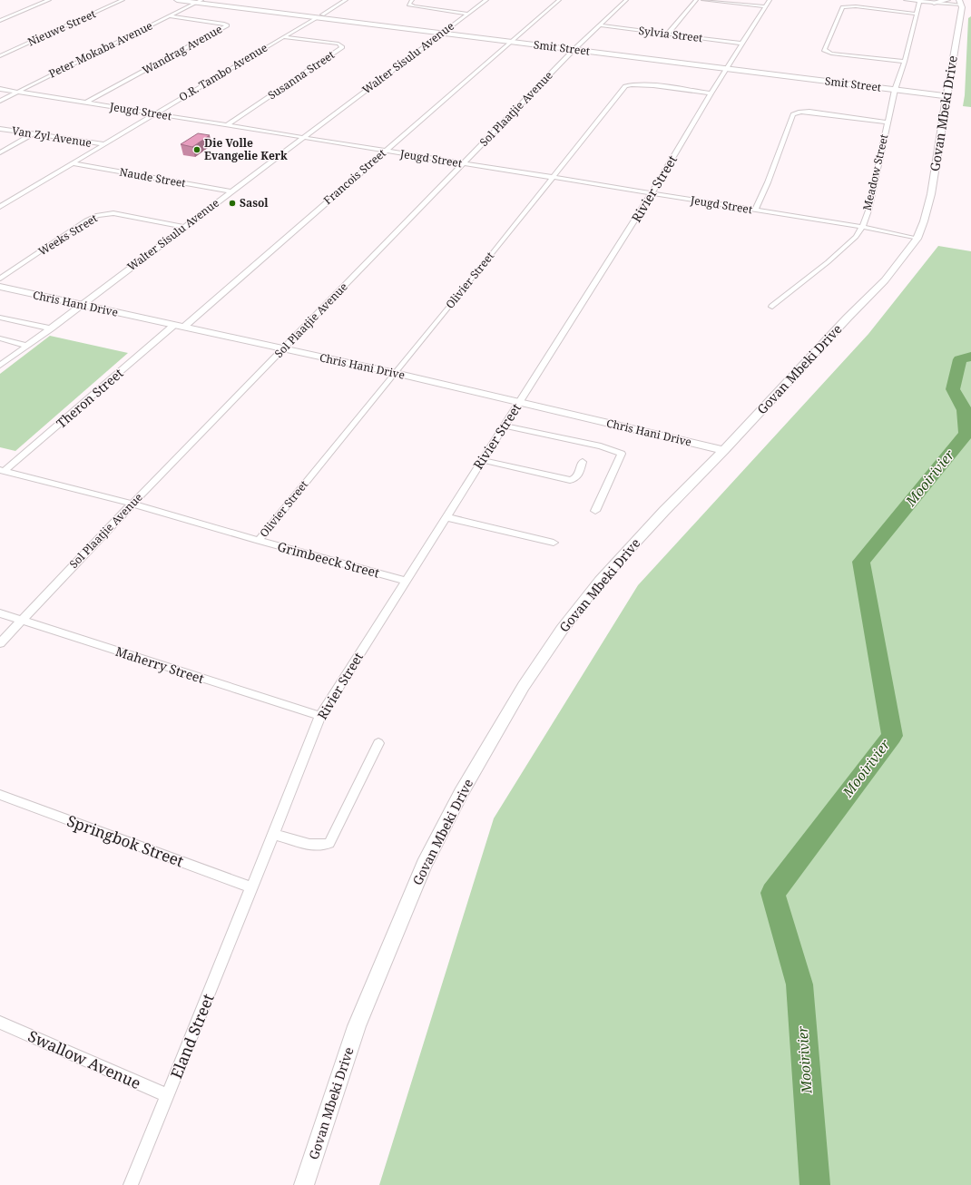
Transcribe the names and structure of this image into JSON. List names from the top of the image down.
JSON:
{
  "streets": {
    "main road": ["Smit Street", "Govan Mbeki Drive", "Chris Hani Drive"],
    "street": [
      "Nieuwe Street",
      "Sylvia Street",
      "Peter Mokaba Avenue",
      "Wandrag Avenue",
      "Walter Sisulu Avenue",
      "O.R. Tambo Avenue",
      "Susanna Street",
      "Sol Plaatjie Avenue",
      "Jeugd Street",
      "Van Zyl Avenue",
      "Meadow Street",
      "Francois Street",
      "Naude Street",
      "Rivier Street",
      "Weeks Street",
      "Olivier Street",
      "Theron Street",
      "Grimbeeck Street",
      "Maherry Street",
      "Springbok Street",
      "Eland Street",
      "Swallow Avenue"
    ]
  },
  "crossings": [
    ["Sylvia Street", "Sol Plaatjie Avenue"],
    ["Sylvia Street", "Rivier Street"],
    ["Smit Street", "Peter Mokaba Avenue"],
    ["Smit Street", "Walter Sisulu Avenue"],
    ["Smit Street", "O.R. Tambo Avenue"],
    ["Smit Street", "Sol Plaatjie Avenue"],
    ["Smit Street", "Govan Mbeki Drive"],
    ["Smit Street", "Meadow Street"],
    ["Smit Street", "Francois Street"],
    ["Smit Street", "Rivier Street"],
    ["Peter Mokaba Avenue", "Wandrag Avenue"],
    ["Peter Mokaba Avenue", "Jeugd Street"],
    ["Wandrag Avenue", "Jeugd Street"],
    ["Walter Sisulu Avenue", "Jeugd Street"],
    ["Walter Sisulu Avenue", "Naude Street"],
    ["Walter Sisulu Avenue", "Weeks Street"],
    ["Walter Sisulu Avenue", "Chris Hani Drive"],
    ["O.R. Tambo Avenue", "Susanna Street"],
    ["O.R. Tambo Avenue", "Jeugd Street"],
    ["O.R. Tambo Avenue", "Van Zyl Avenue"],
    ["O.R. Tambo Avenue", "Naude Street"],
    ["Susanna Street", "Jeugd Street"],
    ["Sol Plaatjie Avenue", "Jeugd Street"],
    ["Sol Plaatjie Avenue", "Chris Hani Drive"],
    ["Sol Plaatjie Avenue", "Grimbeeck Street"],
    ["Sol Plaatjie Avenue", "Maherry Street"],
    ["Jeugd Street", "Govan Mbeki Drive"],
    ["Jeugd Street", "Meadow Street"],
    ["Jeugd Street", "Francois Street"],
    ["Jeugd Street", "Rivier Street"],
    ["Jeugd Street", "Olivier Street"],
    ["Govan Mbeki Drive", "Chris Hani Drive"],
    ["Francois Street", "Chris Hani Drive"],
    ["Francois Street", "Theron Street"],
    ["Rivier Street", "Olivier Street"],
    ["Rivier Street", "Chris Hani Drive"],
    ["Rivier Street", "Grimbeeck Street"],
    ["Rivier Street", "Maherry Street"],
    ["Rivier Street", "Springbok Street"],
    ["Rivier Street", "Eland Street"],
    ["Olivier Street", "Chris Hani Drive"],
    ["Olivier Street", "Grimbeeck Street"],
    ["Chris Hani Drive", "Theron Street"],
    ["Theron Street", "Grimbeeck Street"],
    ["Springbok Street", "Eland Street"],
    ["Eland Street", "Swallow Avenue"]
  ],
  "water": ["Mooirivier"],
  "places": ["Die Volle Evangelie Kerk", "Sasol"]
}
